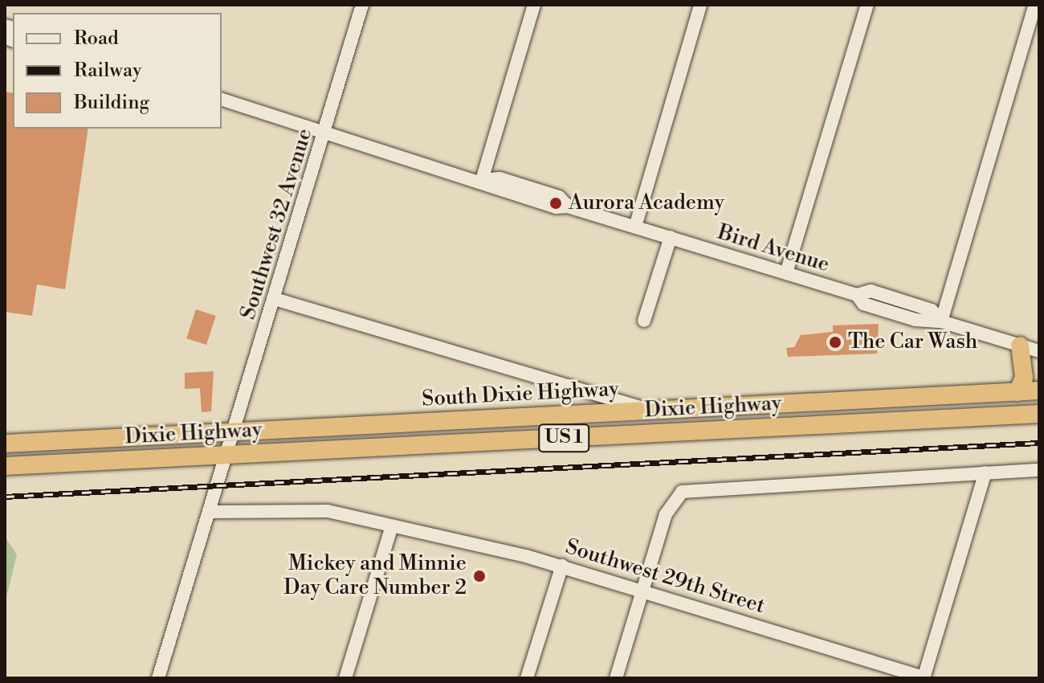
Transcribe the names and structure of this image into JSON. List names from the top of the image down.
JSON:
{
  "streets": {
    "highway": ["South Dixie Highway", "Dixie Highway", "US 1"],
    "street": ["Southwest 32 Avenue", "Bird Avenue", "Southwest 29th Street"]
  },
  "crossings": [
    ["Southwest 32 Avenue", "Bird Avenue"],
    ["Southwest 32 Avenue", "South Dixie Highway"],
    ["Southwest 32 Avenue", "Dixie Highway"],
    ["Southwest 32 Avenue", "Southwest 29th Street"]
  ],
  "places": ["Aurora Academy", "The Car Wash", "Mickey and Minnie Day Care Number 2"],
  "legend": ["Road", "Railway", "Building"]
}
